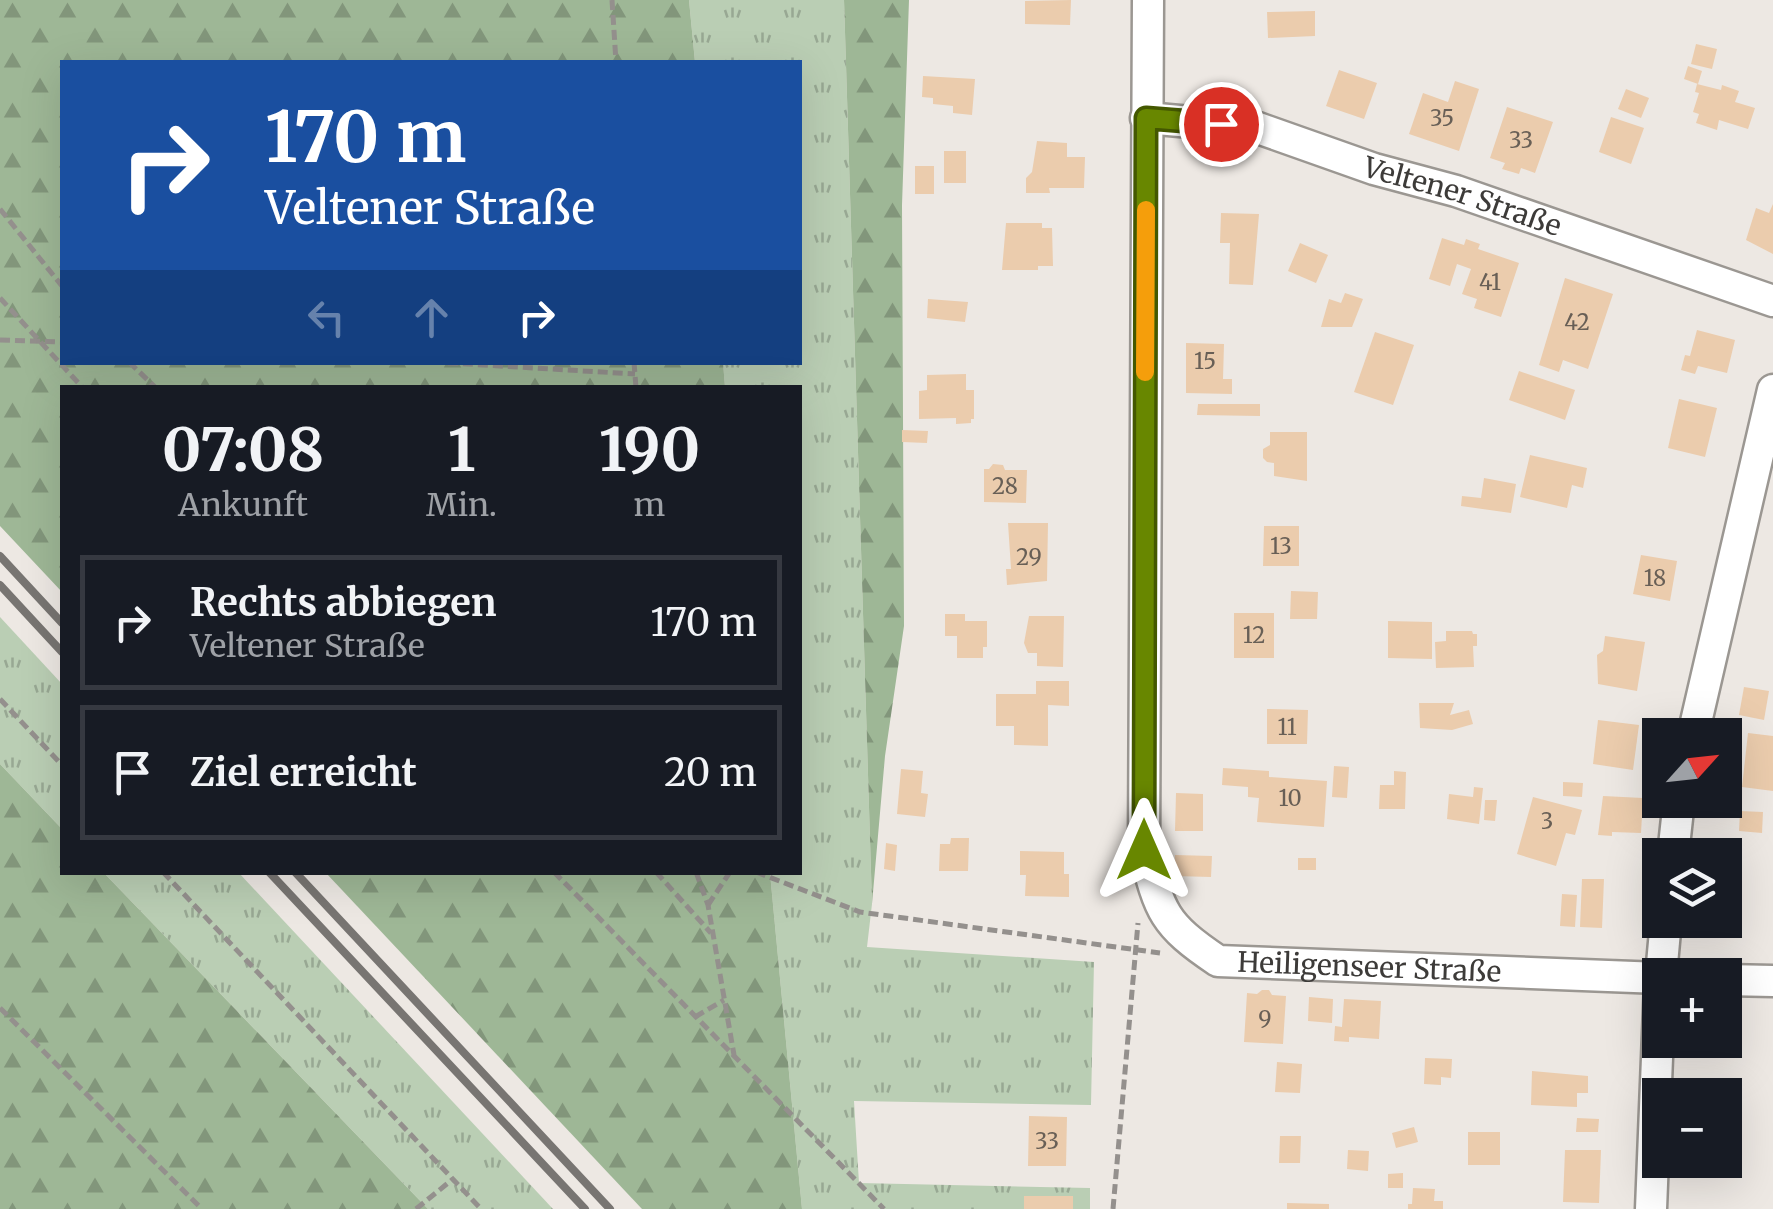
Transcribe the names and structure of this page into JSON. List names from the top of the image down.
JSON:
{
  "streets": {
    "street": ["Veltener Straße", "Heiligenseer Straße"]
  },
  "crossings": [
    ["Veltener Straße", "Heiligenseer Straße"]
  ],
  "house_numbers": [
    "35",
    "33",
    "41",
    "42",
    "15",
    "28",
    "13",
    "29",
    "18",
    "12",
    "11",
    "10",
    "3",
    "9",
    "33"
  ],
  "north": "top right",
  "page": {
    "turn": ["170 m", "Veltener Straße"],
    "eta": [
      "07:08",
      "Ankunft",
      "1",
      "Min.",
      "190",
      "m"
    ],
    "list": [
      {
        "name": "Rechts abbiegen",
        "note": "Veltener Straße",
        "value": "170 m"
      },
      {
        "name": "Ziel erreicht",
        "value": "20 m"
      }
    ],
    "map_buttons": ["+", "−"]
  }
}
